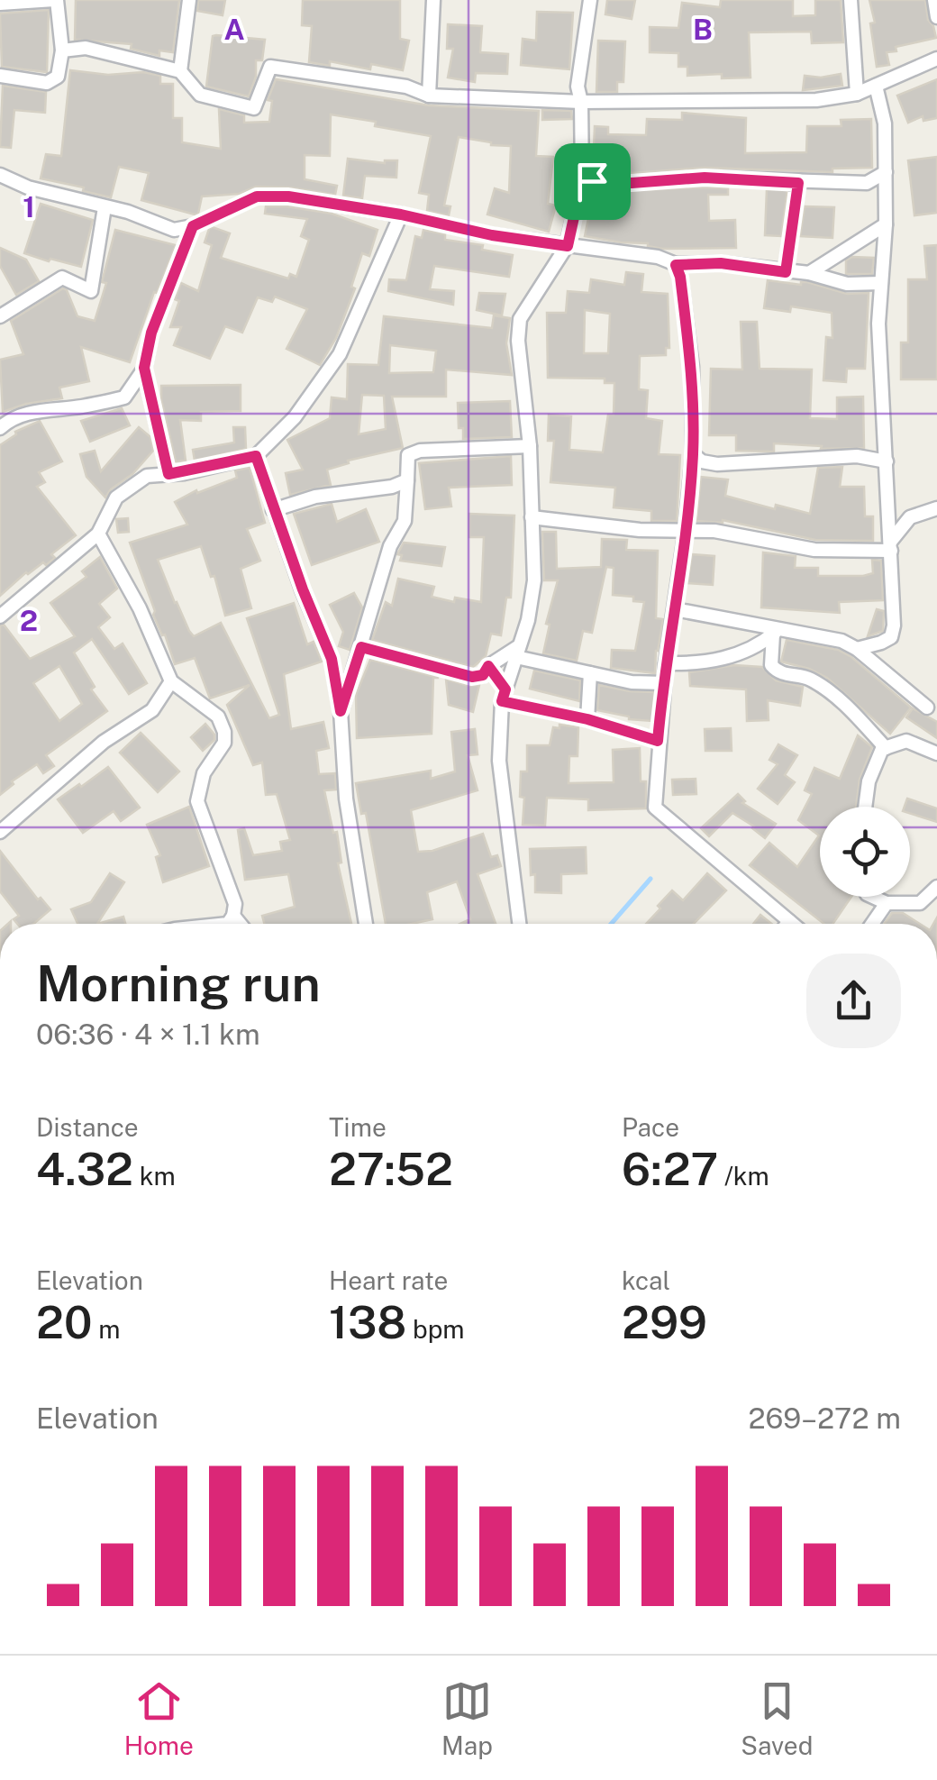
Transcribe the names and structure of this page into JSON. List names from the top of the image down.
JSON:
{
  "page": {
    "heading": ["Morning run", "06:36 · 4 × 1.1 km"],
    "stats": [
      ["Distance", "4.32 km"],
      ["Time", "27:52"],
      ["Pace", "6:27 /km"],
      ["Elevation", "20 m"],
      ["Heart rate", "138 bpm"],
      ["kcal", "299"]
    ],
    "chart": ["Elevation", "269–272 m"],
    "tabs": ["Home", "Map", "Saved"]
  },
  "grid": {
    "columns": ["A", "B"],
    "rows": ["1", "2"]
  }
}
